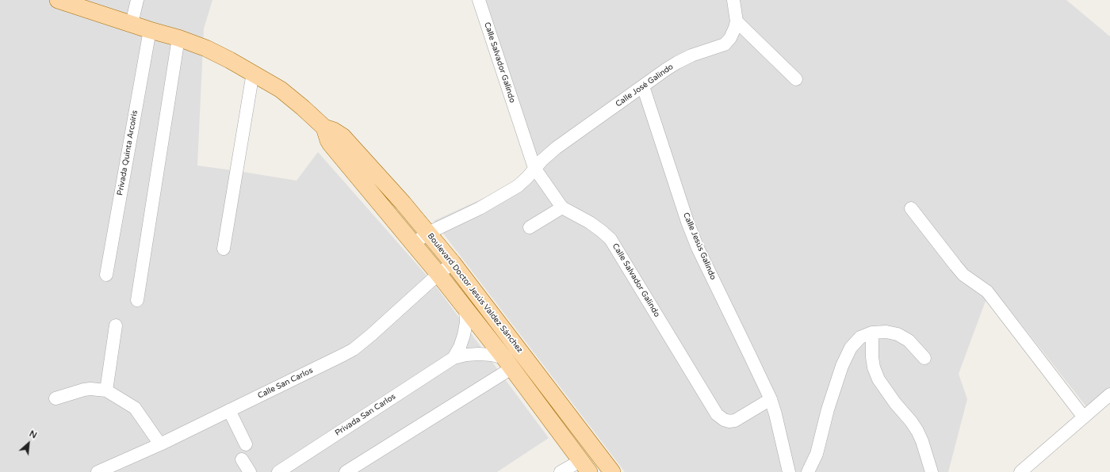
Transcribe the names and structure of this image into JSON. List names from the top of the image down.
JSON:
{
  "streets": {
    "main road": ["Boulevard Doctor Jesús Valdez Sánchez"],
    "street": [
      "Calle Salvador Galindo",
      "Calle José Galindo",
      "Privada Quinta Arcoíris",
      "Calle Jesús Galindo",
      "Calle San Carlos",
      "Privada San Carlos"
    ]
  },
  "crossings": [
    ["Calle Salvador Galindo", "Calle José Galindo"],
    ["Calle Salvador Galindo", "Calle Jesús Galindo"],
    ["Calle José Galindo", "Calle Jesús Galindo"],
    ["Calle José Galindo", "Boulevard Doctor Jesús Valdez Sánchez"],
    ["Privada Quinta Arcoíris", "Boulevard Doctor Jesús Valdez Sánchez"],
    ["Boulevard Doctor Jesús Valdez Sánchez", "Calle San Carlos"],
    ["Boulevard Doctor Jesús Valdez Sánchez", "Privada San Carlos"]
  ],
  "north": "top right"
}
